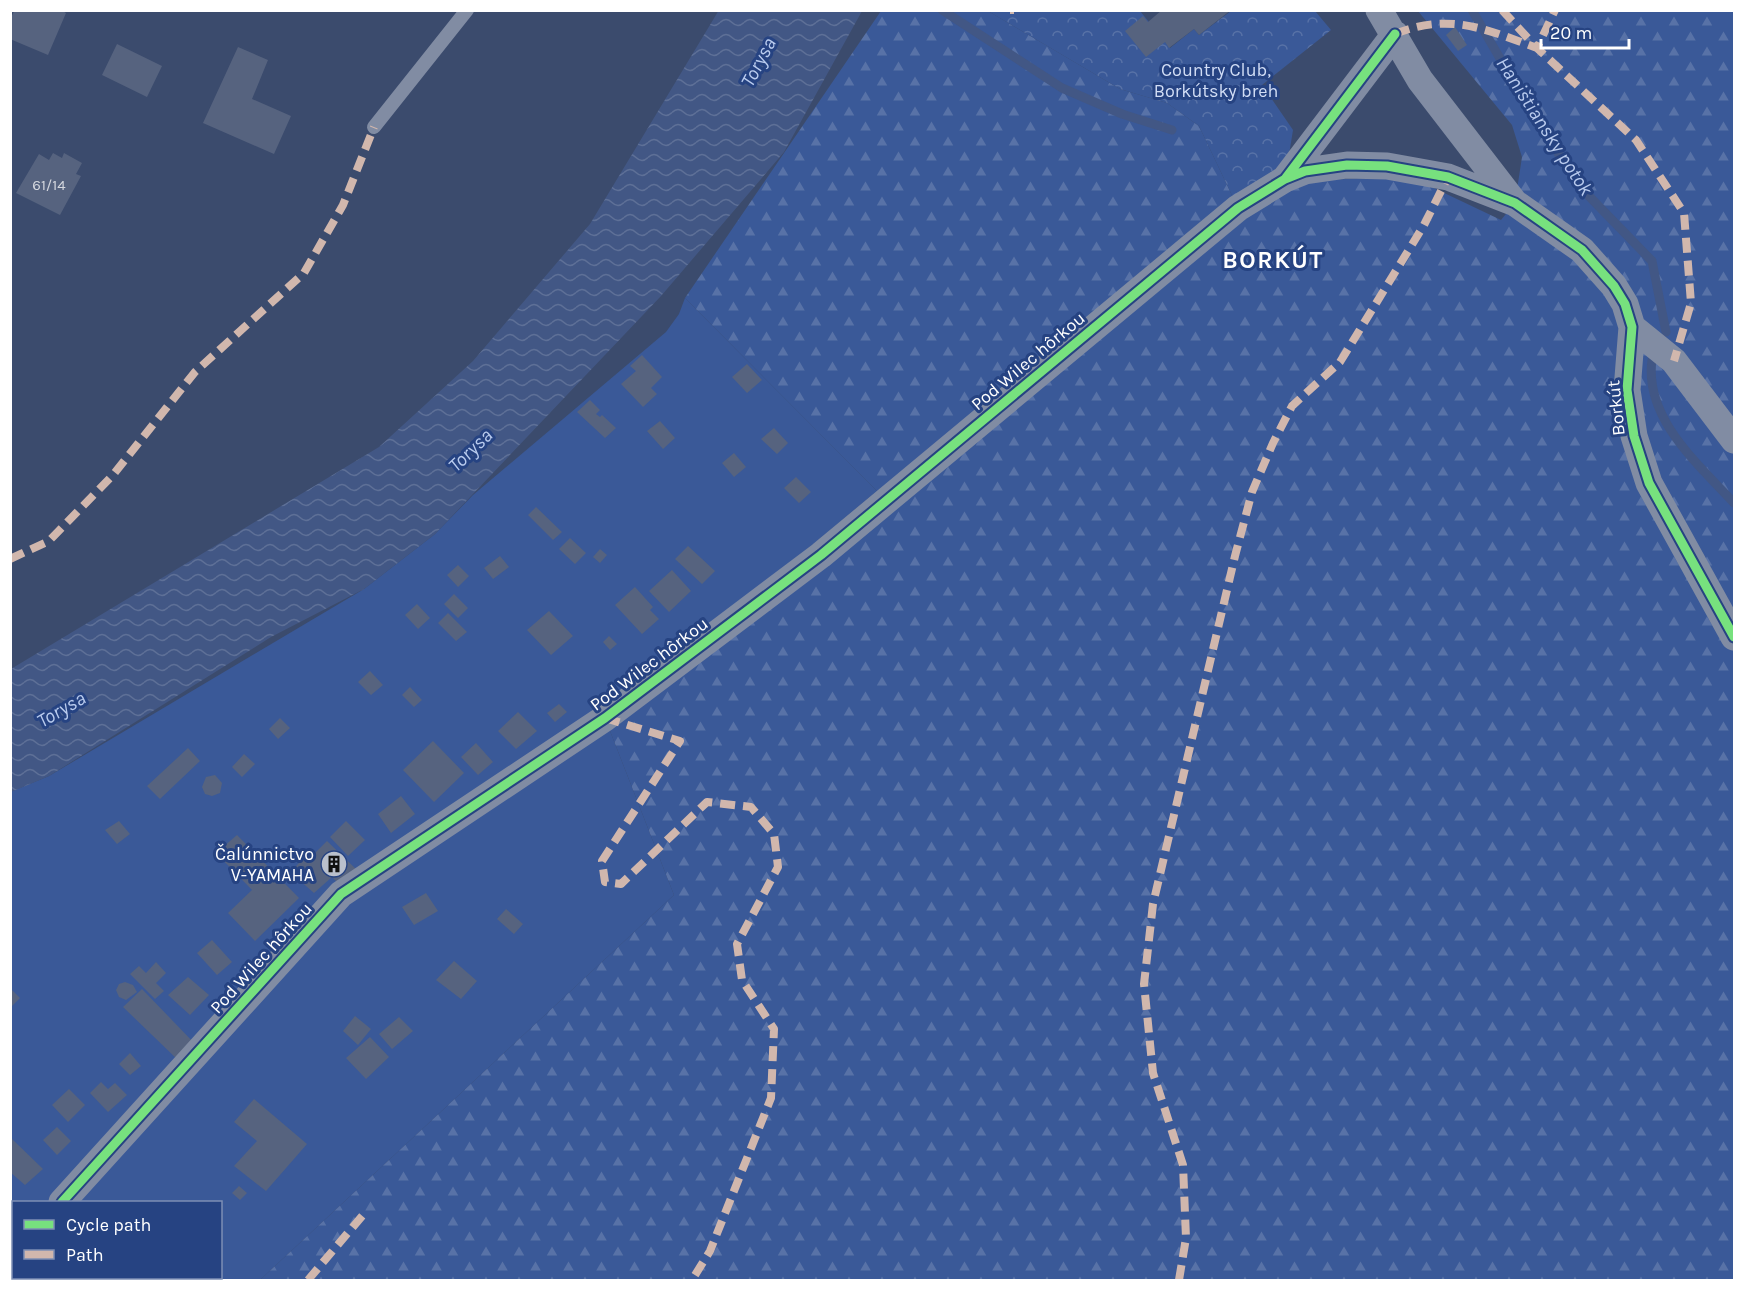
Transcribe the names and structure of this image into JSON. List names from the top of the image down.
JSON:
{
  "streets": {
    "street": ["Pod Wilec hôrkou", "Borkút"]
  },
  "districts": ["BORKÚT"],
  "water": ["Torysa", "Haništiansky potok"],
  "parks": ["Country Club, Borkútsky breh"],
  "places": {
    "building": ["Čalúnnictvo V-YAMAHA"]
  },
  "house_numbers": ["61/14"],
  "legend": ["Cycle path", "Path"],
  "scale_bar": "20 m"
}
